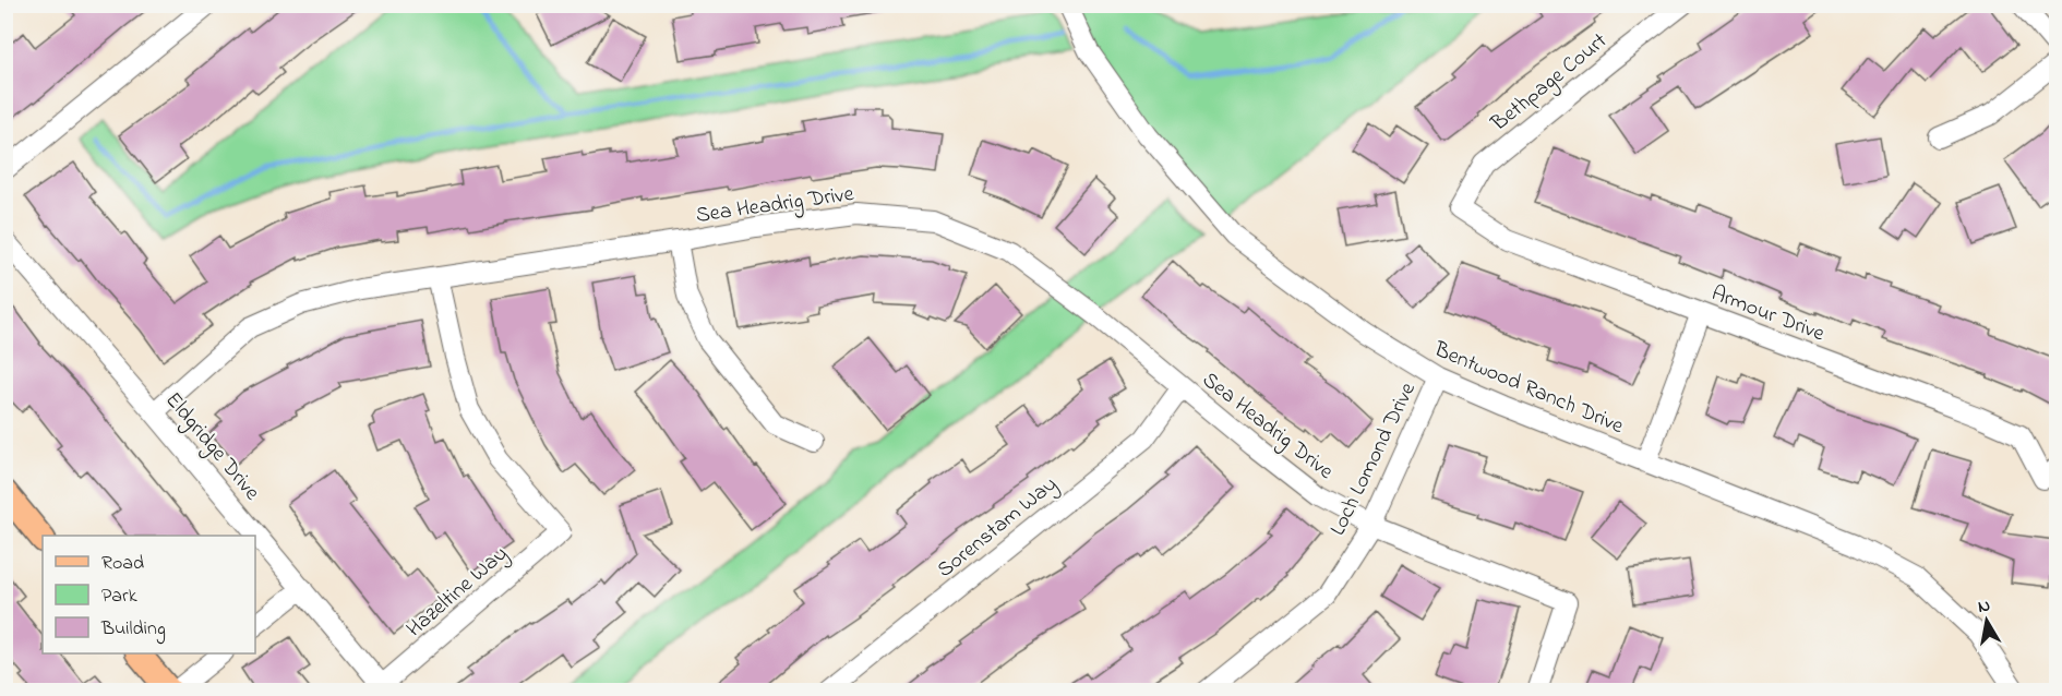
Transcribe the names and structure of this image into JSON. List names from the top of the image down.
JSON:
{
  "streets": {
    "street": [
      "Bethpage Court",
      "Sea Headrig Drive",
      "Armour Drive",
      "Bentwood Ranch Drive",
      "Eldgridge Drive",
      "Loch Lomond Drive",
      "Sorenstam Way",
      "Hazeltine Way"
    ]
  },
  "crossings": [
    ["Bethpage Court", "Armour Drive"],
    ["Sea Headrig Drive", "Eldgridge Drive"],
    ["Sea Headrig Drive", "Loch Lomond Drive"],
    ["Sea Headrig Drive", "Sorenstam Way"],
    ["Sea Headrig Drive", "Hazeltine Way"],
    ["Bentwood Ranch Drive", "Loch Lomond Drive"],
    ["Eldgridge Drive", "Hazeltine Way"]
  ],
  "legend": ["Road", "Park", "Building"],
  "north": "top"
}
